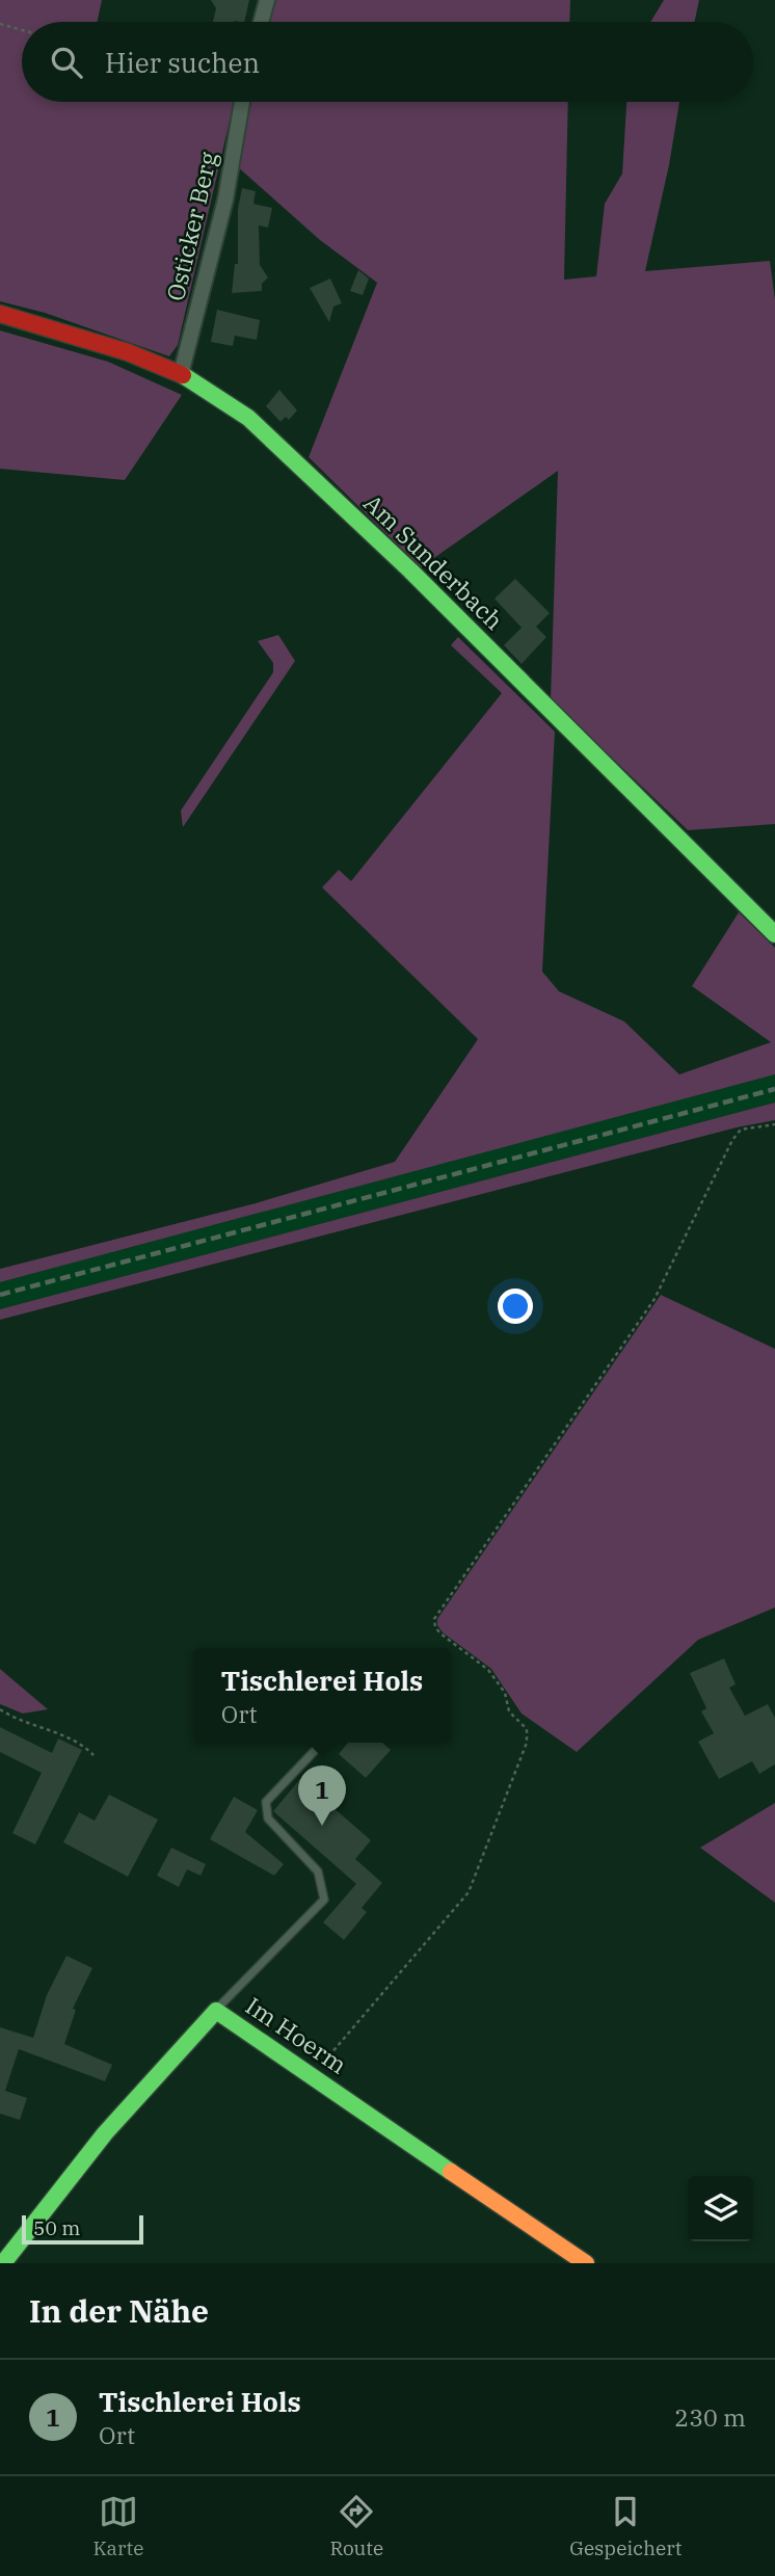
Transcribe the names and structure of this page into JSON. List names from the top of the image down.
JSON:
{
  "streets": {
    "street": ["Osticker Berg", "Am Sunderbach", "Im Hoerm"]
  },
  "crossings": [
    ["Osticker Berg", "Am Sunderbach"]
  ],
  "scale_bar": "50 m",
  "page": {
    "search": "Hier suchen",
    "popup": ["Tischlerei Hols", "Ort"],
    "pins": "1",
    "scale": "50 m",
    "heading": "In der Nähe",
    "list": [
      {
        "mark": "1",
        "name": "Tischlerei Hols",
        "note": "Ort",
        "value": "230 m"
      }
    ],
    "nav": ["Karte", "Route", "Gespeichert"]
  }
}
